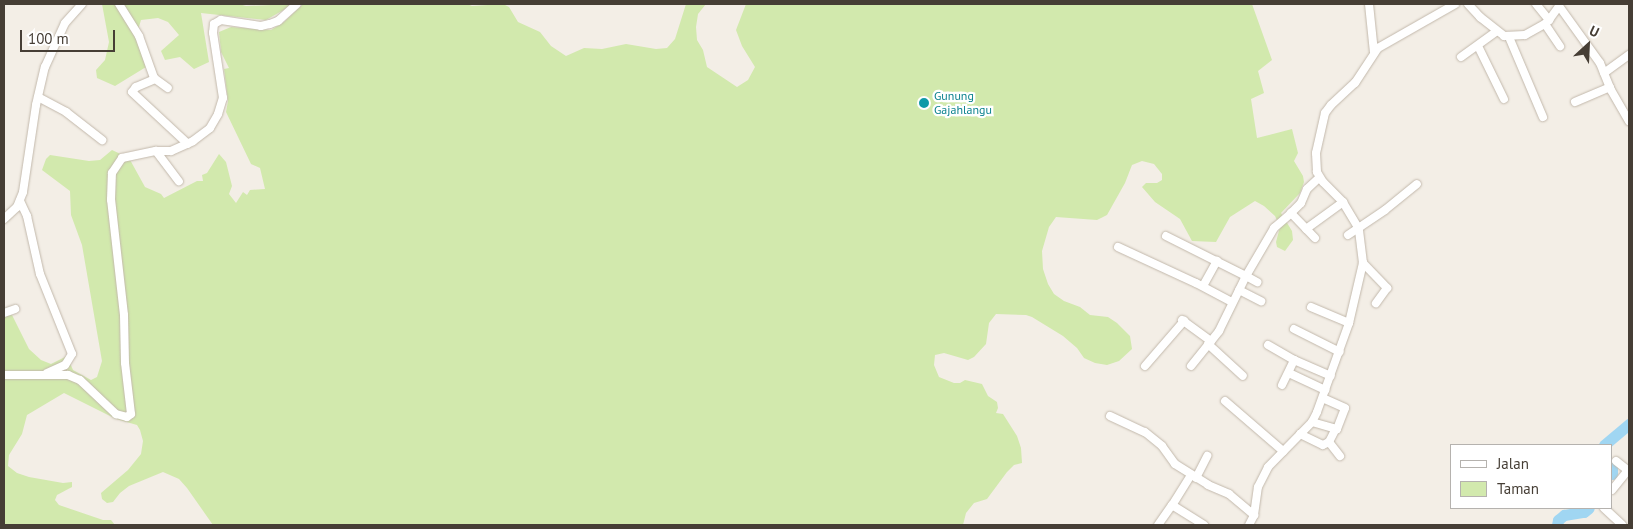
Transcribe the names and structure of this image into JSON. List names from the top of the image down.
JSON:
{
  "places": ["Gunung Gajahlangu"],
  "legend": ["Jalan", "Taman"],
  "scale_bar": "100 m",
  "north": "top right"
}
